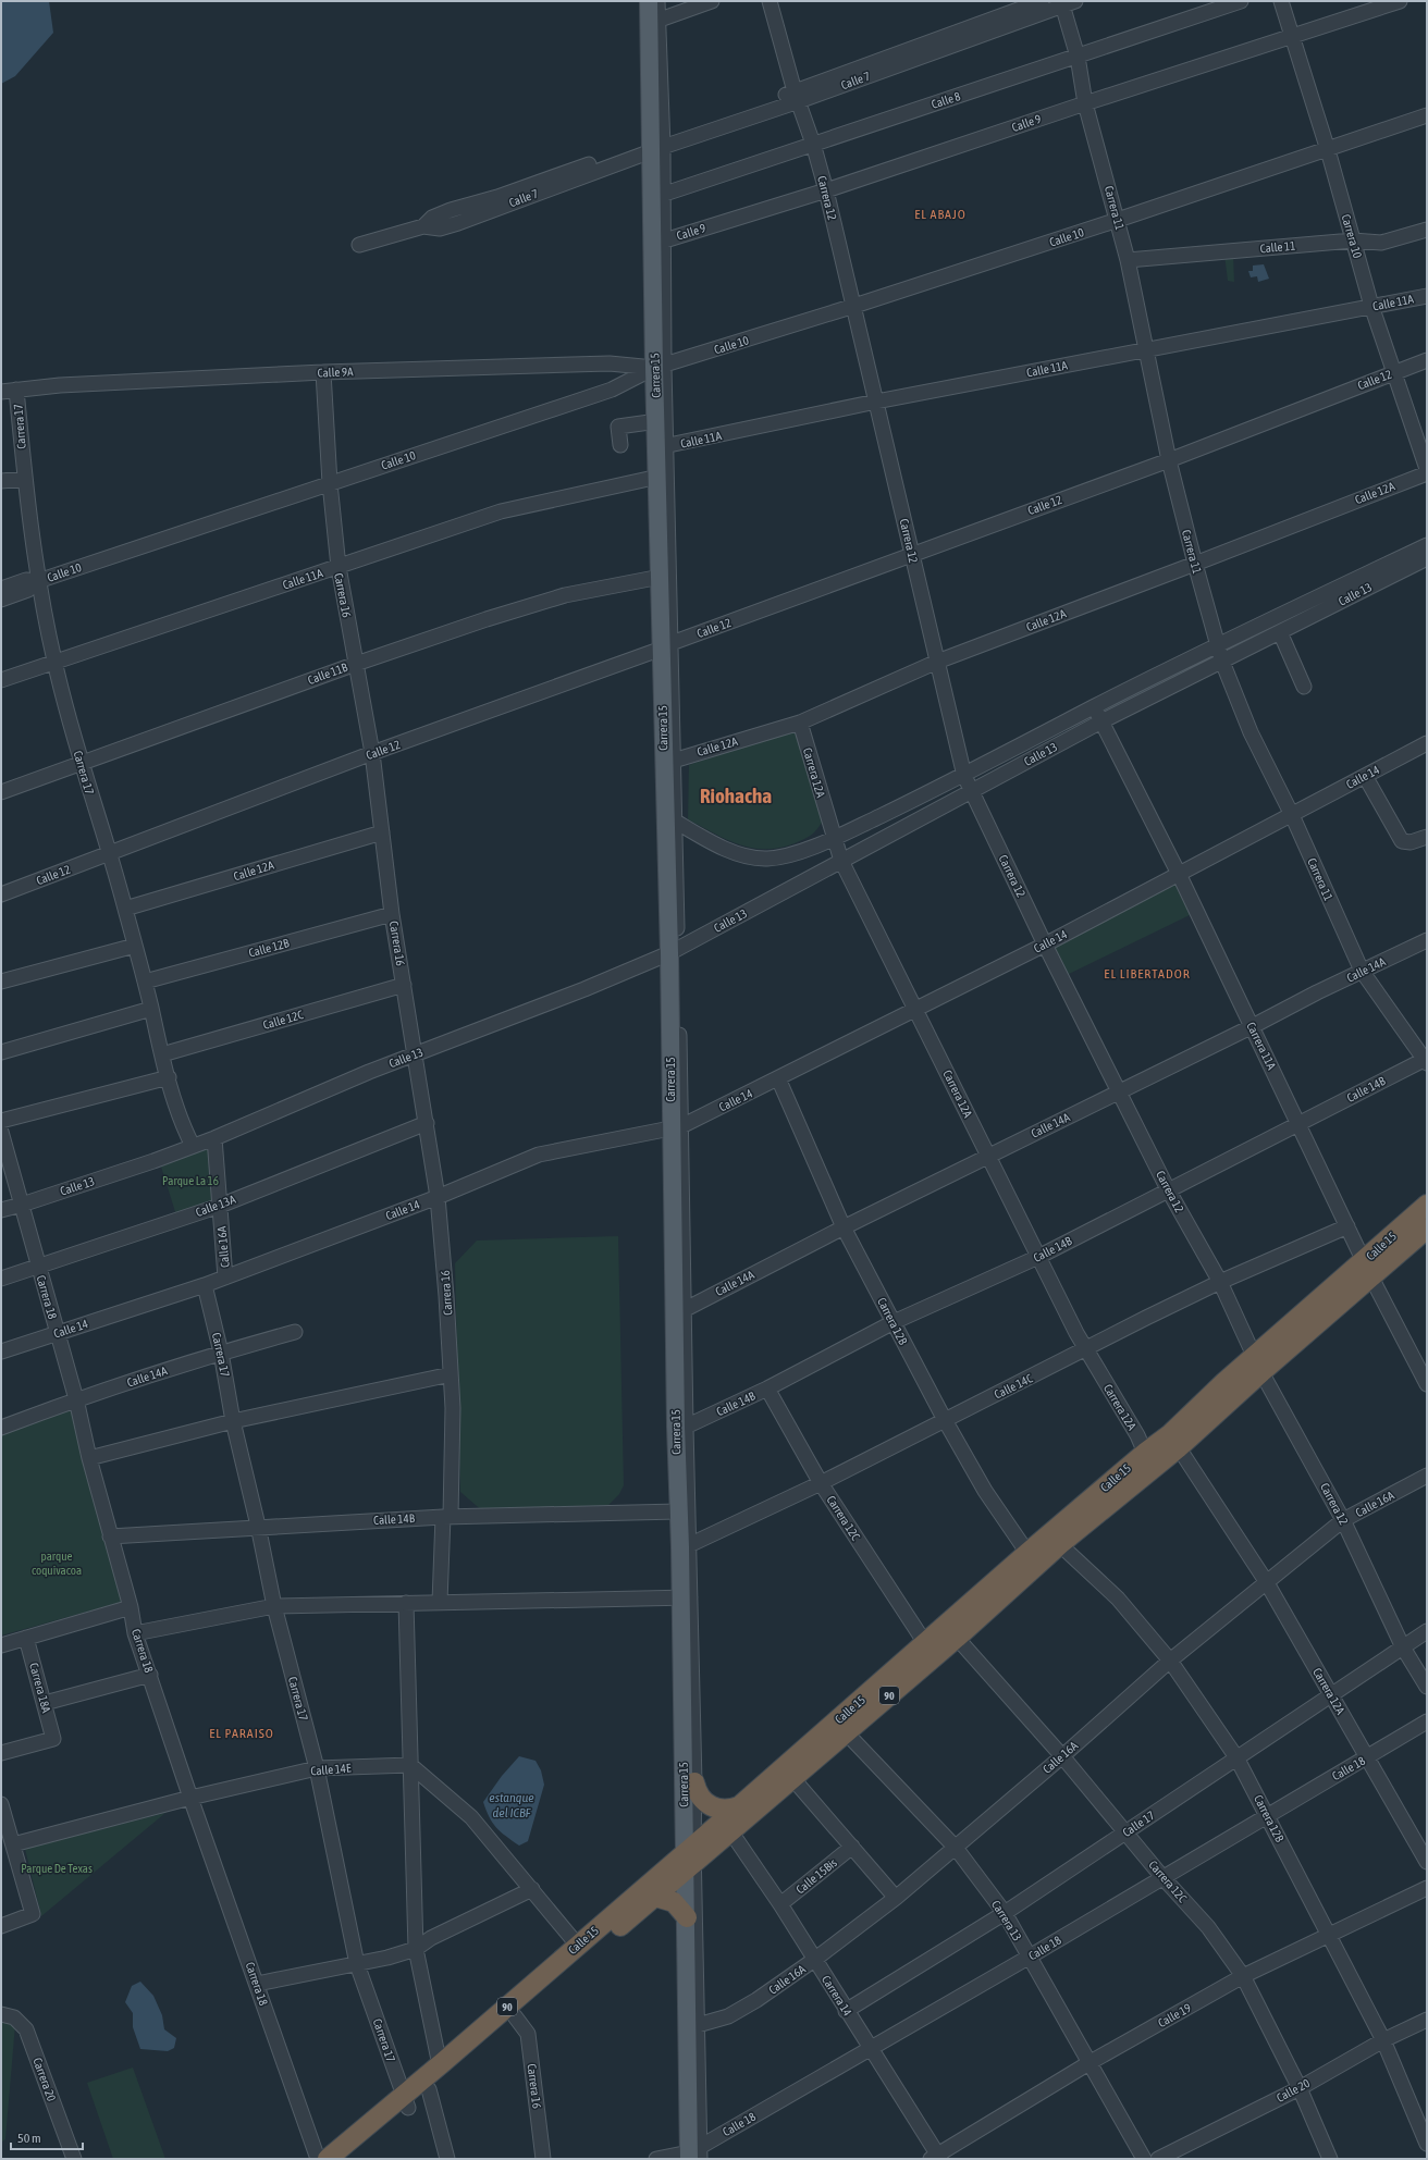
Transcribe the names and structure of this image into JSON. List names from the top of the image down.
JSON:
{
  "streets": {
    "highway": ["Calle 15", "90"],
    "main road": ["Carrera 15"],
    "street": [
      "Calle 7",
      "Calle 8",
      "Calle 9",
      "Carrera 12",
      "Carrera 11",
      "Carrera 10",
      "Calle 10",
      "Calle 11",
      "Calle 11A",
      "Calle 9A",
      "Calle 12",
      "Carrera 17",
      "Calle 12A",
      "Calle 13",
      "Carrera 16",
      "Calle 11B",
      "Carrera 12A",
      "Calle 14",
      "Calle 12B",
      "Calle 14A",
      "Calle 12C",
      "Carrera 11A",
      "Calle 14B",
      "Calle 13A",
      "Calle 16A",
      "Carrera 18",
      "Carrera 12B",
      "Calle 14C",
      "Carrera 12C",
      "Carrera 18A",
      "Calle 18",
      "Calle 14E",
      "Calle 17",
      "Calle 15Bis",
      "Carrera 13",
      "Carrera 14",
      "Calle 19",
      "Carrera 20",
      "Calle 20"
    ]
  },
  "crossings": [
    ["Calle 7", "Carrera 12"],
    ["Calle 7", "Carrera 11"],
    ["Calle 7", "Carrera 15"],
    ["Calle 8", "Carrera 12"],
    ["Calle 8", "Carrera 11"],
    ["Calle 8", "Carrera 15"],
    ["Calle 9", "Carrera 12"],
    ["Calle 9", "Carrera 11"],
    ["Calle 9", "Carrera 10"],
    ["Calle 9", "Carrera 15"],
    ["Carrera 12", "Calle 10"],
    ["Carrera 12", "Calle 11A"],
    ["Carrera 12", "Calle 12"],
    ["Carrera 12", "Calle 12A"],
    ["Carrera 12", "Calle 13"],
    ["Carrera 12", "Calle 14"],
    ["Carrera 12", "Calle 14A"],
    ["Carrera 12", "Calle 14B"],
    ["Carrera 12", "Calle 15"],
    ["Carrera 12", "Calle 16A"],
    ["Carrera 12", "Calle 14C"],
    ["Carrera 12", "Calle 17"],
    ["Carrera 11", "Calle 10"],
    ["Carrera 11", "Calle 11"],
    ["Carrera 11", "Calle 11A"],
    ["Carrera 11", "Calle 12"],
    ["Carrera 11", "Calle 12A"],
    ["Carrera 11", "Calle 13"],
    ["Carrera 11", "Calle 14"],
    ["Carrera 11", "Calle 14A"],
    ["Carrera 11", "Calle 14B"],
    ["Carrera 10", "Calle 10"],
    ["Carrera 10", "Calle 11"],
    ["Carrera 10", "Calle 11A"],
    ["Carrera 10", "Calle 12"],
    ["Calle 10", "Calle 9A"],
    ["Calle 10", "Carrera 15"],
    ["Calle 10", "Carrera 17"],
    ["Calle 10", "Carrera 16"],
    ["Calle 11A", "Carrera 15"],
    ["Calle 11A", "Carrera 17"],
    ["Calle 11A", "Carrera 16"],
    ["Calle 9A", "Carrera 15"],
    ["Calle 9A", "Carrera 17"],
    ["Calle 9A", "Carrera 16"],
    ["Carrera 15", "Calle 12"],
    ["Carrera 15", "Calle 12A"],
    ["Carrera 15", "Calle 13"],
    ["Carrera 15", "Calle 11B"],
    ["Carrera 15", "Calle 14"],
    ["Carrera 15", "Calle 14A"],
    ["Carrera 15", "Calle 14B"],
    ["Carrera 15", "Calle 15"],
    ["Carrera 15", "Calle 16A"],
    ["Carrera 15", "Calle 14C"],
    ["Carrera 15", "Calle 18"],
    ["Calle 12", "Carrera 17"],
    ["Calle 12", "Carrera 16"],
    ["Carrera 17", "Calle 12A"],
    ["Carrera 17", "Calle 13"],
    ["Carrera 17", "Calle 11B"],
    ["Carrera 17", "Calle 14"],
    ["Carrera 17", "Calle 12B"],
    ["Carrera 17", "Calle 14A"],
    ["Carrera 17", "Calle 12C"],
    ["Carrera 17", "Calle 14B"],
    ["Carrera 17", "Calle 15"],
    ["Carrera 17", "Calle 14E"],
    ["Calle 12A", "Carrera 16"],
    ["Calle 12A", "Carrera 12A"],
    ["Calle 13", "Carrera 16"],
    ["Calle 13", "Carrera 12A"],
    ["Calle 13", "Carrera 11A"],
    ["Calle 13", "Calle 16A"],
    ["Calle 13", "Carrera 18"],
    ["Carrera 16", "Calle 11B"],
    ["Carrera 16", "Calle 14"],
    ["Carrera 16", "Calle 12B"],
    ["Carrera 16", "Calle 12C"],
    ["Carrera 16", "Calle 14B"],
    ["Carrera 16", "Calle 13A"],
    ["Carrera 16", "Calle 15"],
    ["Carrera 12A", "Calle 14"],
    ["Carrera 12A", "Calle 14A"],
    ["Carrera 12A", "Calle 14B"],
    ["Carrera 12A", "Calle 15"],
    ["Carrera 12A", "Calle 16A"],
    ["Carrera 12A", "Calle 14C"],
    ["Carrera 12A", "Calle 18"],
    ["Carrera 12A", "Calle 17"],
    ["Calle 14", "Carrera 11A"],
    ["Calle 14", "Calle 16A"],
    ["Calle 14", "Carrera 18"],
    ["Calle 14", "Carrera 12B"],
    ["Calle 14A", "Carrera 11A"],
    ["Calle 14A", "Carrera 18"],
    ["Calle 14A", "Carrera 12B"],
    ["Carrera 11A", "Calle 14B"],
    ["Carrera 11A", "Calle 15"],
    ["Carrera 11A", "Calle 14C"],
    ["Calle 14B", "Carrera 18"],
    ["Calle 14B", "Carrera 12B"],
    ["Calle 14B", "Carrera 12C"],
    ["Calle 13A", "Calle 16A"],
    ["Calle 13A", "Carrera 18"],
    ["Calle 15", "Carrera 12B"],
    ["Calle 15", "Carrera 12C"],
    ["Calle 15", "Carrera 13"],
    ["Calle 15", "Carrera 14"],
    ["Calle 16A", "Carrera 12B"],
    ["Calle 16A", "Carrera 12C"],
    ["Calle 16A", "Carrera 13"],
    ["Calle 16A", "Carrera 14"],
    ["Carrera 18", "Calle 14E"],
    ["Carrera 12B", "Calle 14C"],
    ["Carrera 12B", "Calle 18"],
    ["Carrera 12B", "Calle 17"],
    ["Carrera 12B", "Calle 19"],
    ["Carrera 12B", "Calle 20"],
    ["Calle 14C", "Carrera 12C"],
    ["Carrera 12C", "Calle 18"],
    ["Carrera 12C", "Calle 17"],
    ["Carrera 12C", "Calle 19"],
    ["Carrera 12C", "Calle 20"],
    ["Calle 18", "Carrera 13"],
    ["Calle 18", "Carrera 14"],
    ["Calle 17", "Carrera 13"],
    ["Calle 17", "Carrera 14"],
    ["Calle 15Bis", "Carrera 14"],
    ["Carrera 13", "Calle 19"],
    ["Carrera 14", "Calle 19"]
  ],
  "districts": [
    "EL ABAJO",
    "Riohacha",
    "EL LIBERTADOR",
    "EL PARAISO"
  ],
  "water": ["estanque del ICBF"],
  "parks": ["Parque La 16", "parque coquivacoa", "Parque De Texas"],
  "scale_bar": "50 m"
}
